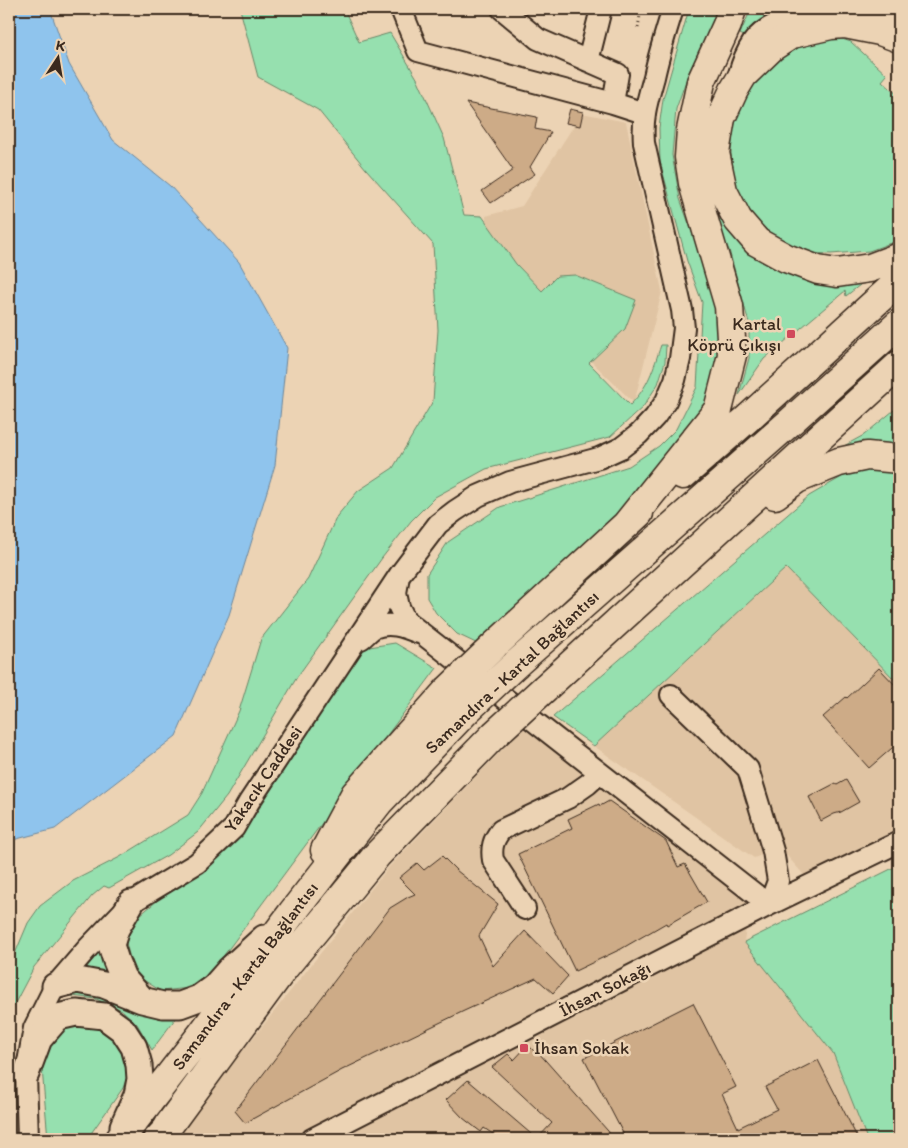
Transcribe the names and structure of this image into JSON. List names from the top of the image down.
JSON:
{
  "streets": {
    "highway": ["Samandıra - Kartal Bağlantısı"],
    "street": ["Yakacık Caddesi", "İhsan Sokağı"]
  },
  "places": {
    "transit": ["Kartal Köprü Çıkışı", "İhsan Sokak"]
  },
  "north": "top"
}
